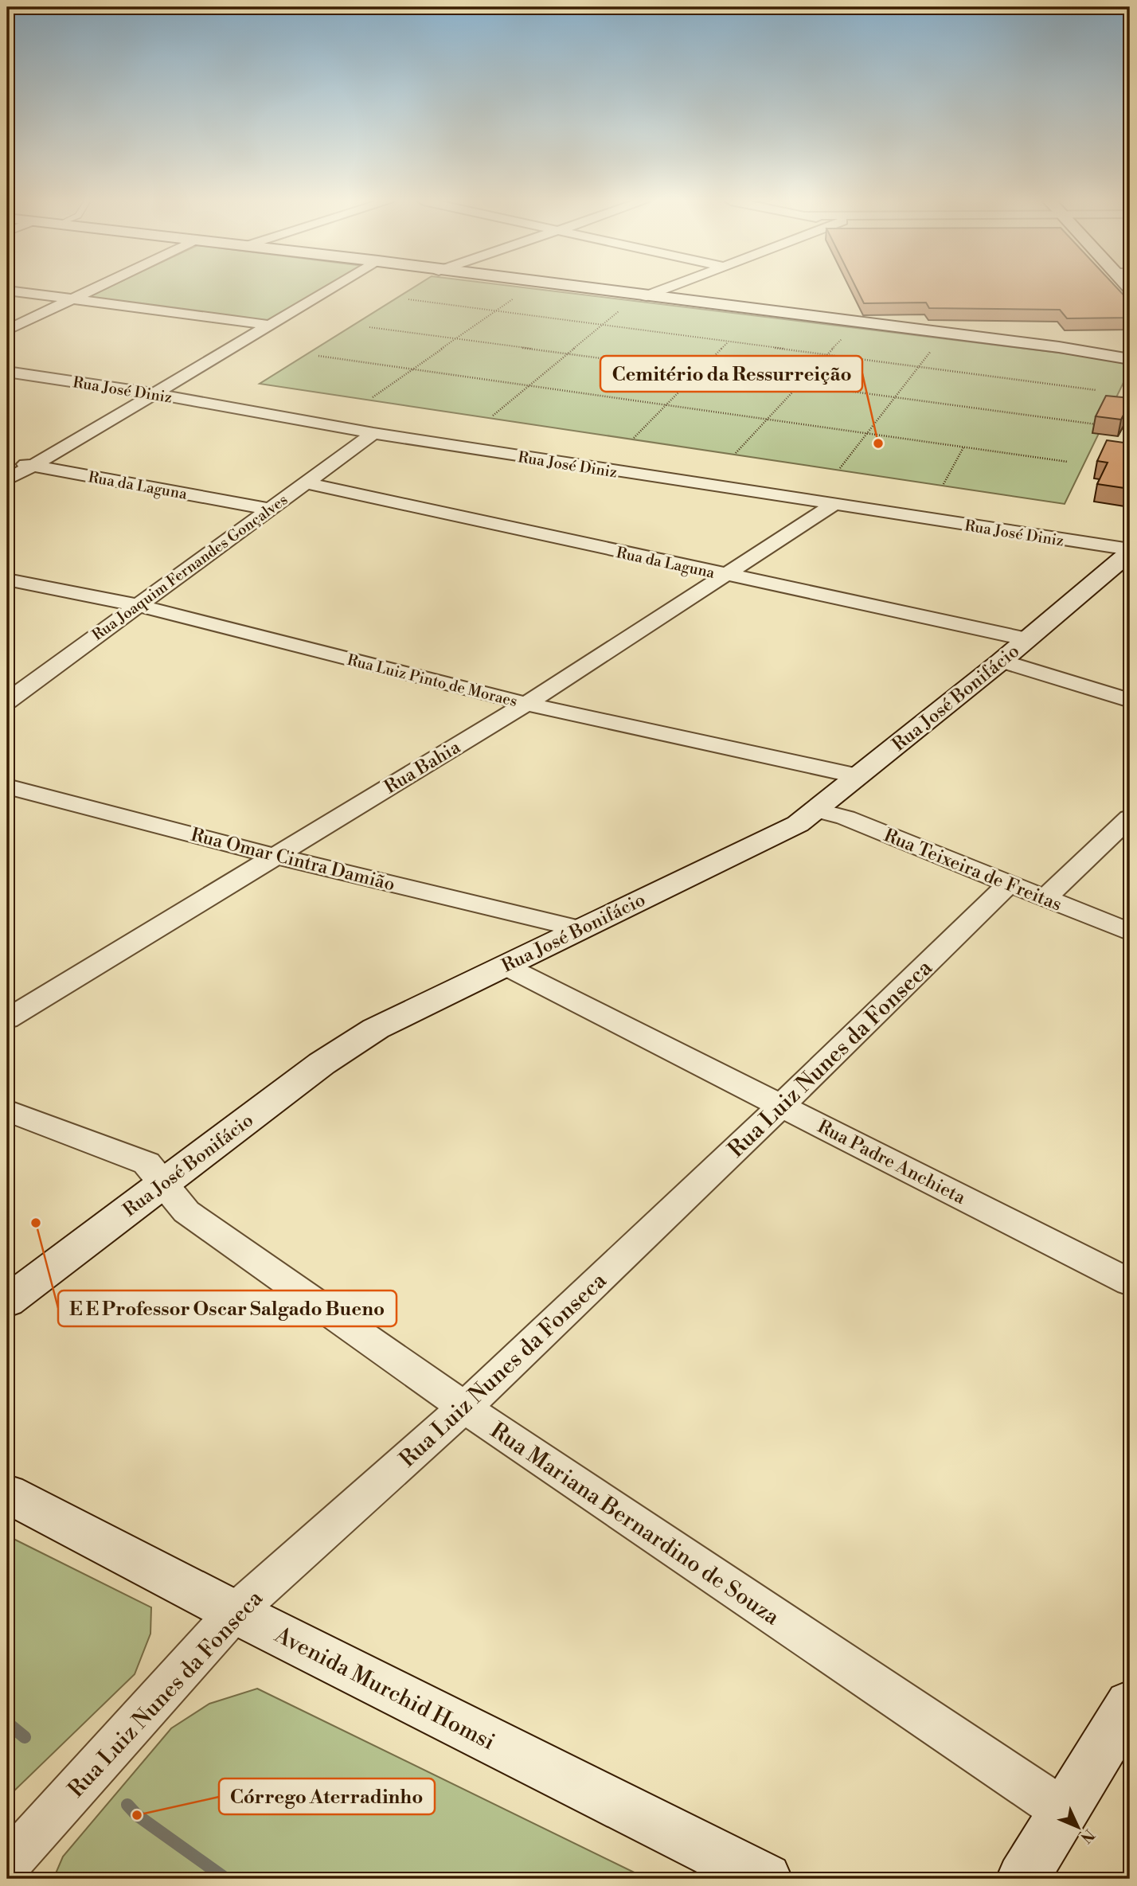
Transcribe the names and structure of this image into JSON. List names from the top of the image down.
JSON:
{
  "streets": {
    "street": [
      "Rua José Diniz",
      "Rua da Laguna",
      "Rua Joaquim Fernandes Gonçalves",
      "Rua Luiz Pinto de Moraes",
      "Rua José Bonifácio",
      "Rua Bahia",
      "Rua Omar Cintra Damião",
      "Rua Teixeira de Freitas",
      "Rua Luiz Nunes da Fonseca",
      "Rua Padre Anchieta",
      "Rua Mariana Bernardino de Souza",
      "Avenida Murchid Homsi"
    ]
  },
  "crossings": [
    ["Rua José Diniz", "Rua Joaquim Fernandes Gonçalves"],
    ["Rua José Diniz", "Rua José Bonifácio"],
    ["Rua José Diniz", "Rua Bahia"],
    ["Rua da Laguna", "Rua Joaquim Fernandes Gonçalves"],
    ["Rua da Laguna", "Rua José Bonifácio"],
    ["Rua da Laguna", "Rua Bahia"],
    ["Rua Joaquim Fernandes Gonçalves", "Rua Luiz Pinto de Moraes"],
    ["Rua Luiz Pinto de Moraes", "Rua José Bonifácio"],
    ["Rua Luiz Pinto de Moraes", "Rua Bahia"],
    ["Rua José Bonifácio", "Rua Omar Cintra Damião"],
    ["Rua José Bonifácio", "Rua Teixeira de Freitas"],
    ["Rua José Bonifácio", "Rua Padre Anchieta"],
    ["Rua José Bonifácio", "Rua Mariana Bernardino de Souza"],
    ["Rua Bahia", "Rua Omar Cintra Damião"],
    ["Rua Teixeira de Freitas", "Rua Luiz Nunes da Fonseca"],
    ["Rua Luiz Nunes da Fonseca", "Rua Padre Anchieta"],
    ["Rua Luiz Nunes da Fonseca", "Rua Mariana Bernardino de Souza"],
    ["Rua Luiz Nunes da Fonseca", "Avenida Murchid Homsi"]
  ],
  "places": ["Cemitério da Ressurreição", "E E Professor Oscar Salgado Bueno", "Córrego Aterradinho"],
  "north": "bottom right"
}
